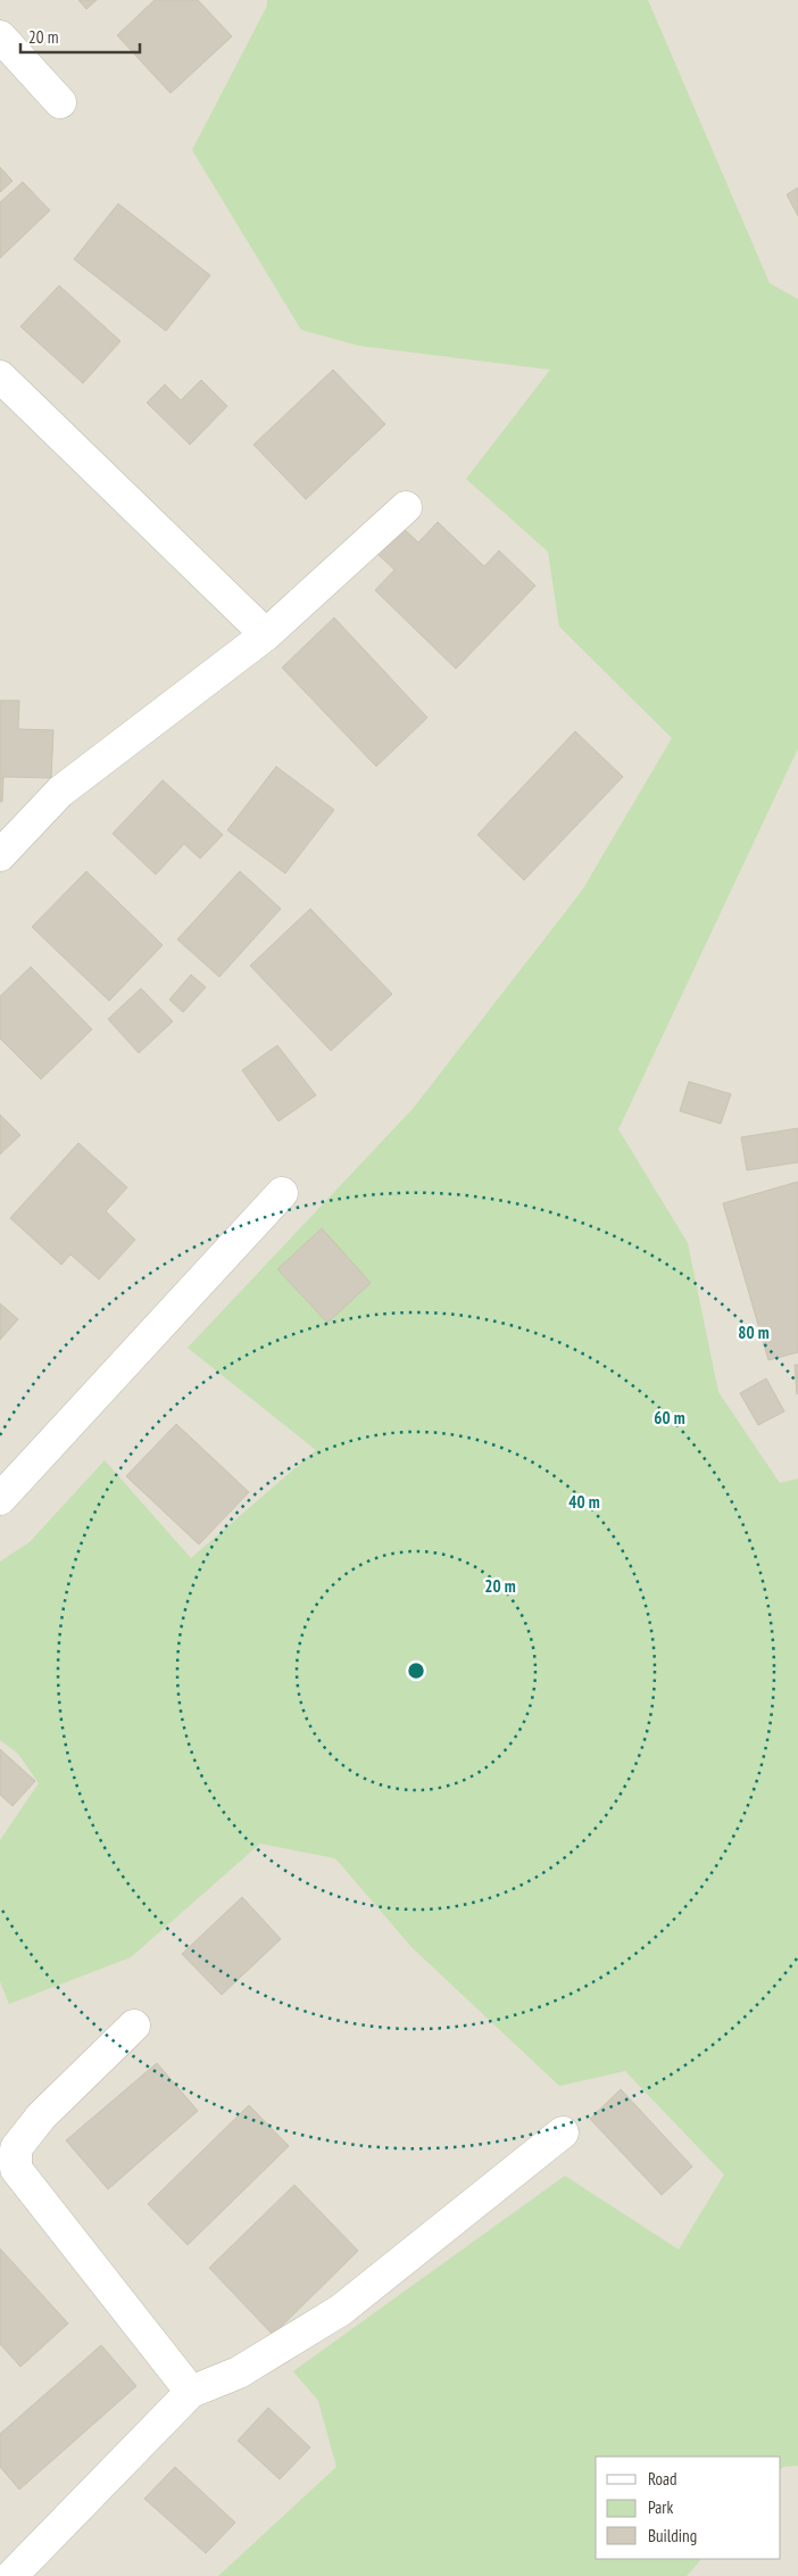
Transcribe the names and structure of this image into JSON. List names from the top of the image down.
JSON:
{
  "legend": ["Road", "Park", "Building"],
  "scale_bar": "20 m",
  "rings": [
    "80 m",
    "60 m",
    "40 m",
    "20 m"
  ]
}
